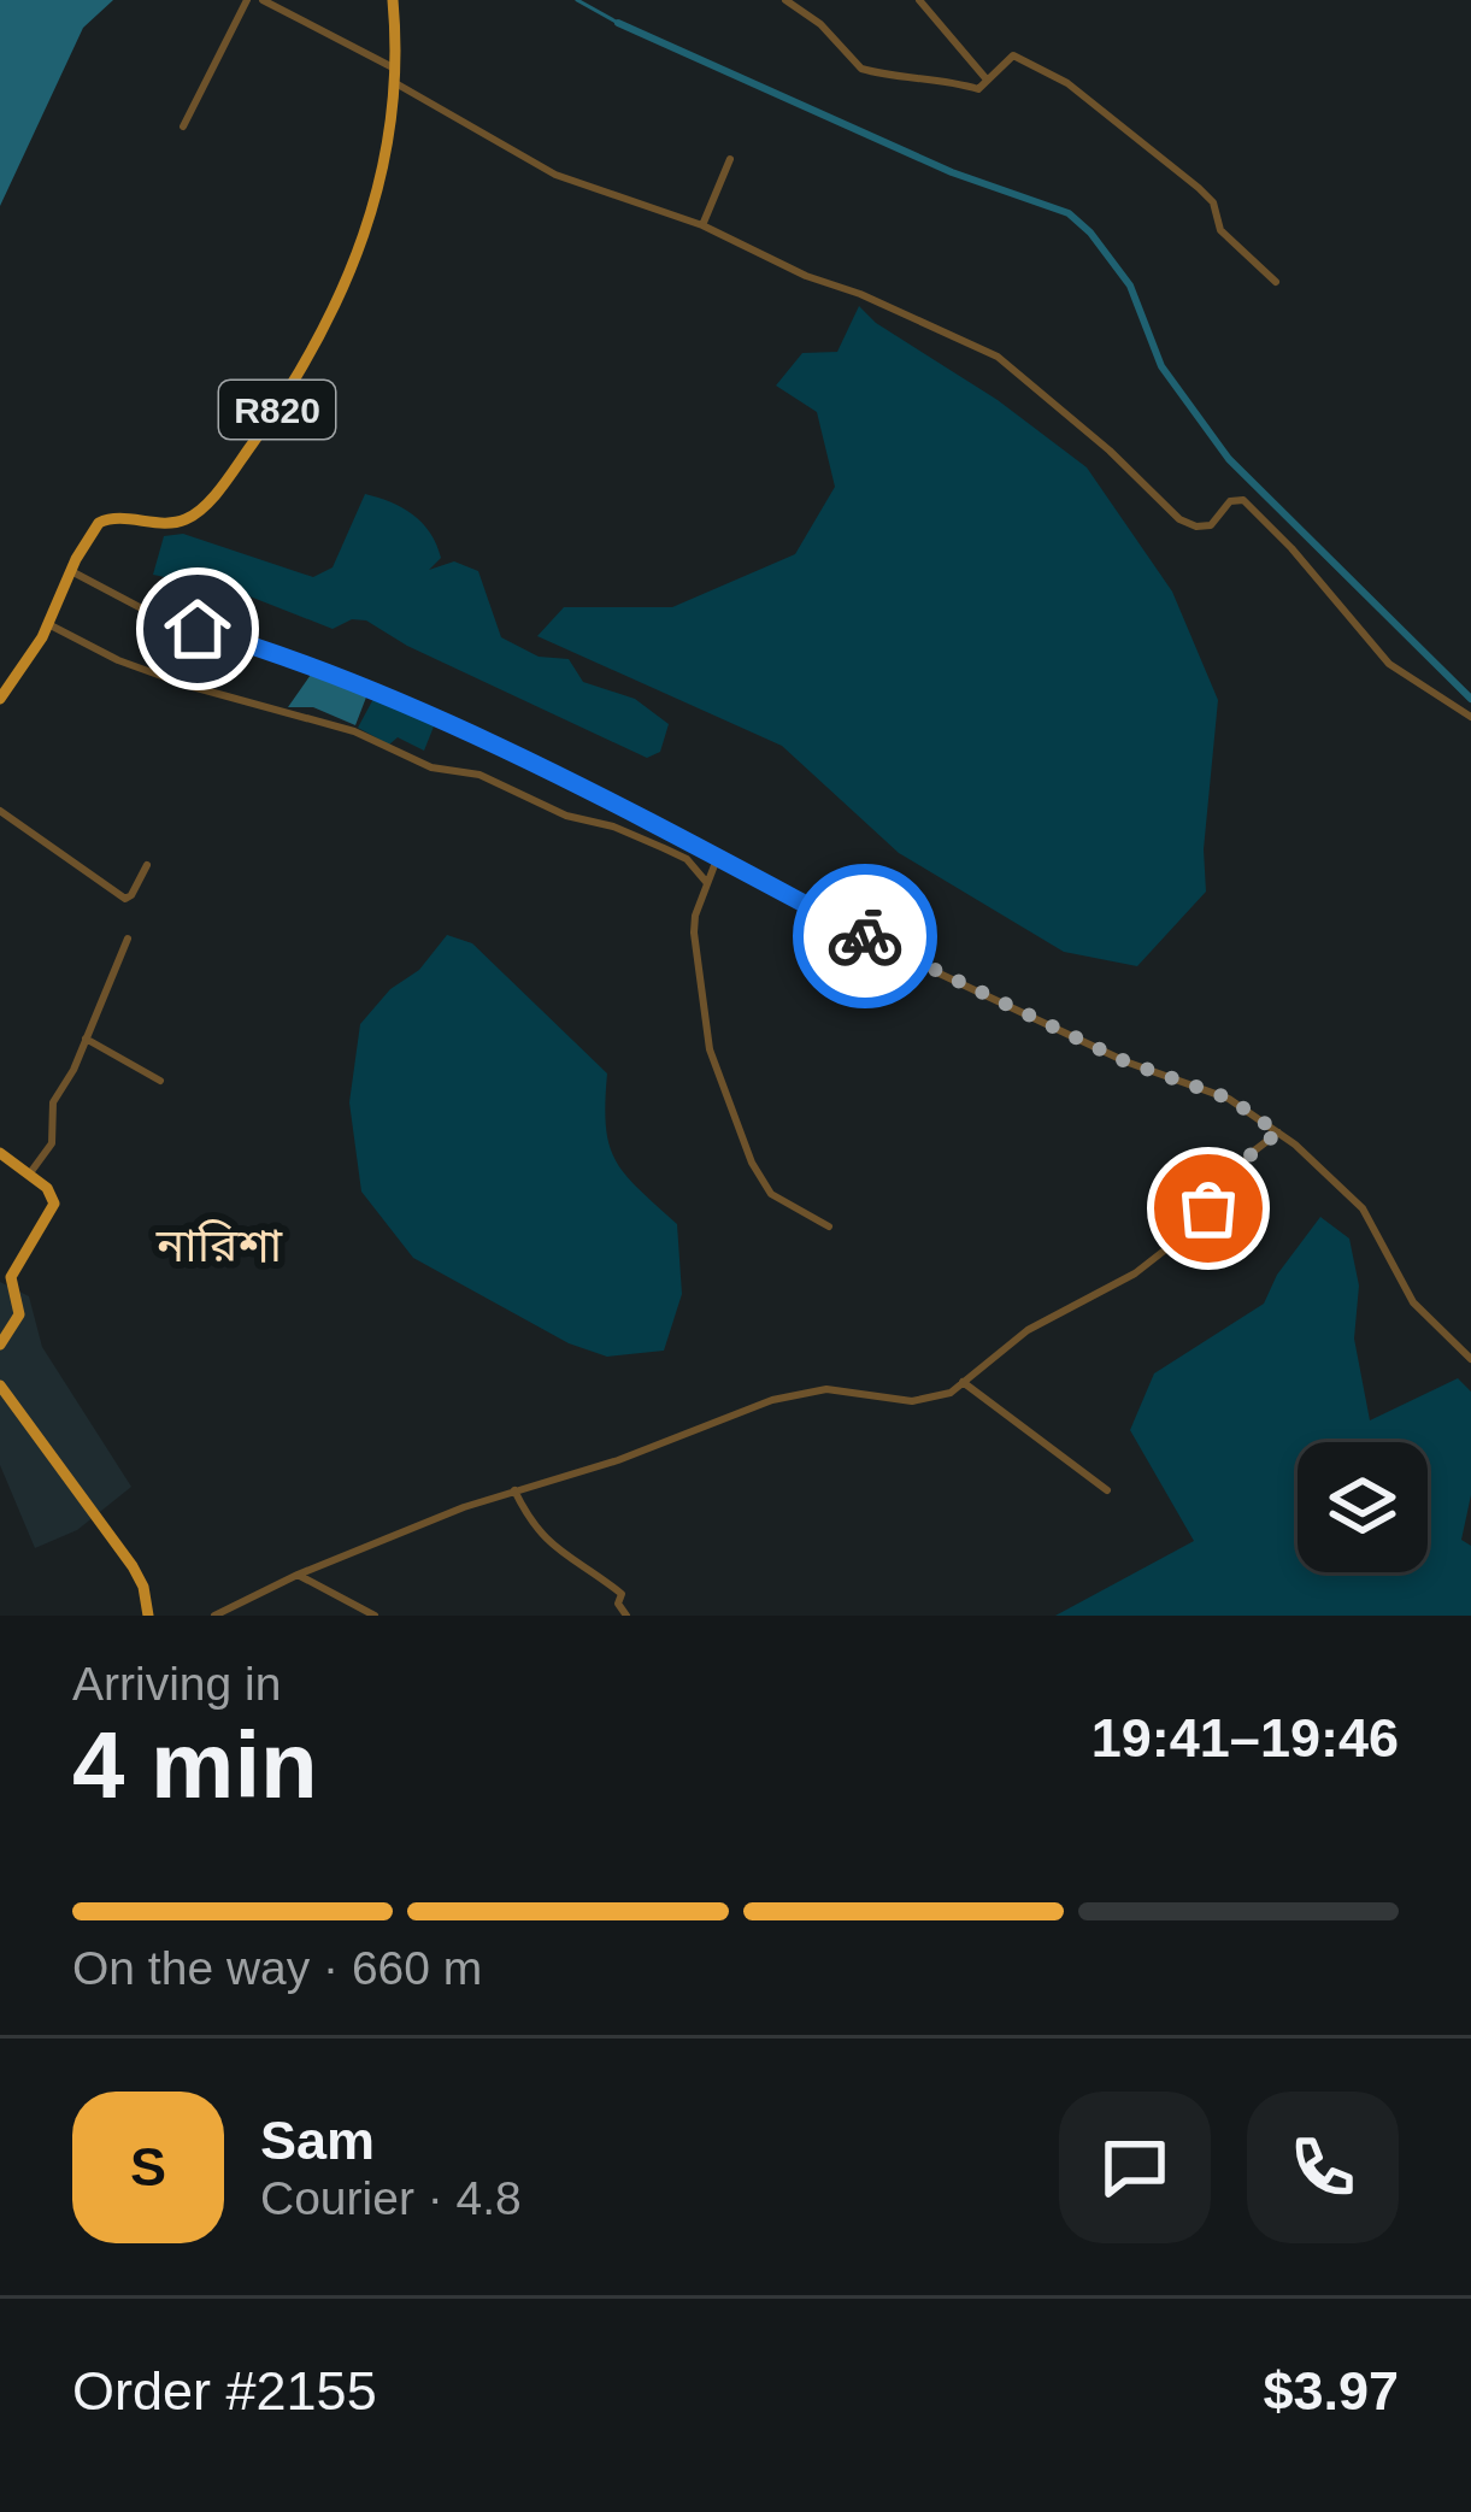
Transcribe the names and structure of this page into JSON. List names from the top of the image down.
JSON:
{
  "streets": {
    "main road": ["R820"]
  },
  "districts": ["নারিশা"],
  "page": {
    "heading": ["4 min", "Arriving in", "19:41–19:46"],
    "panel": [
      "Sam",
      "Courier · 4.8",
      "Order #2155",
      "$3.97"
    ],
    "bar": "On the way · 660 m",
    "round": "S"
  }
}
